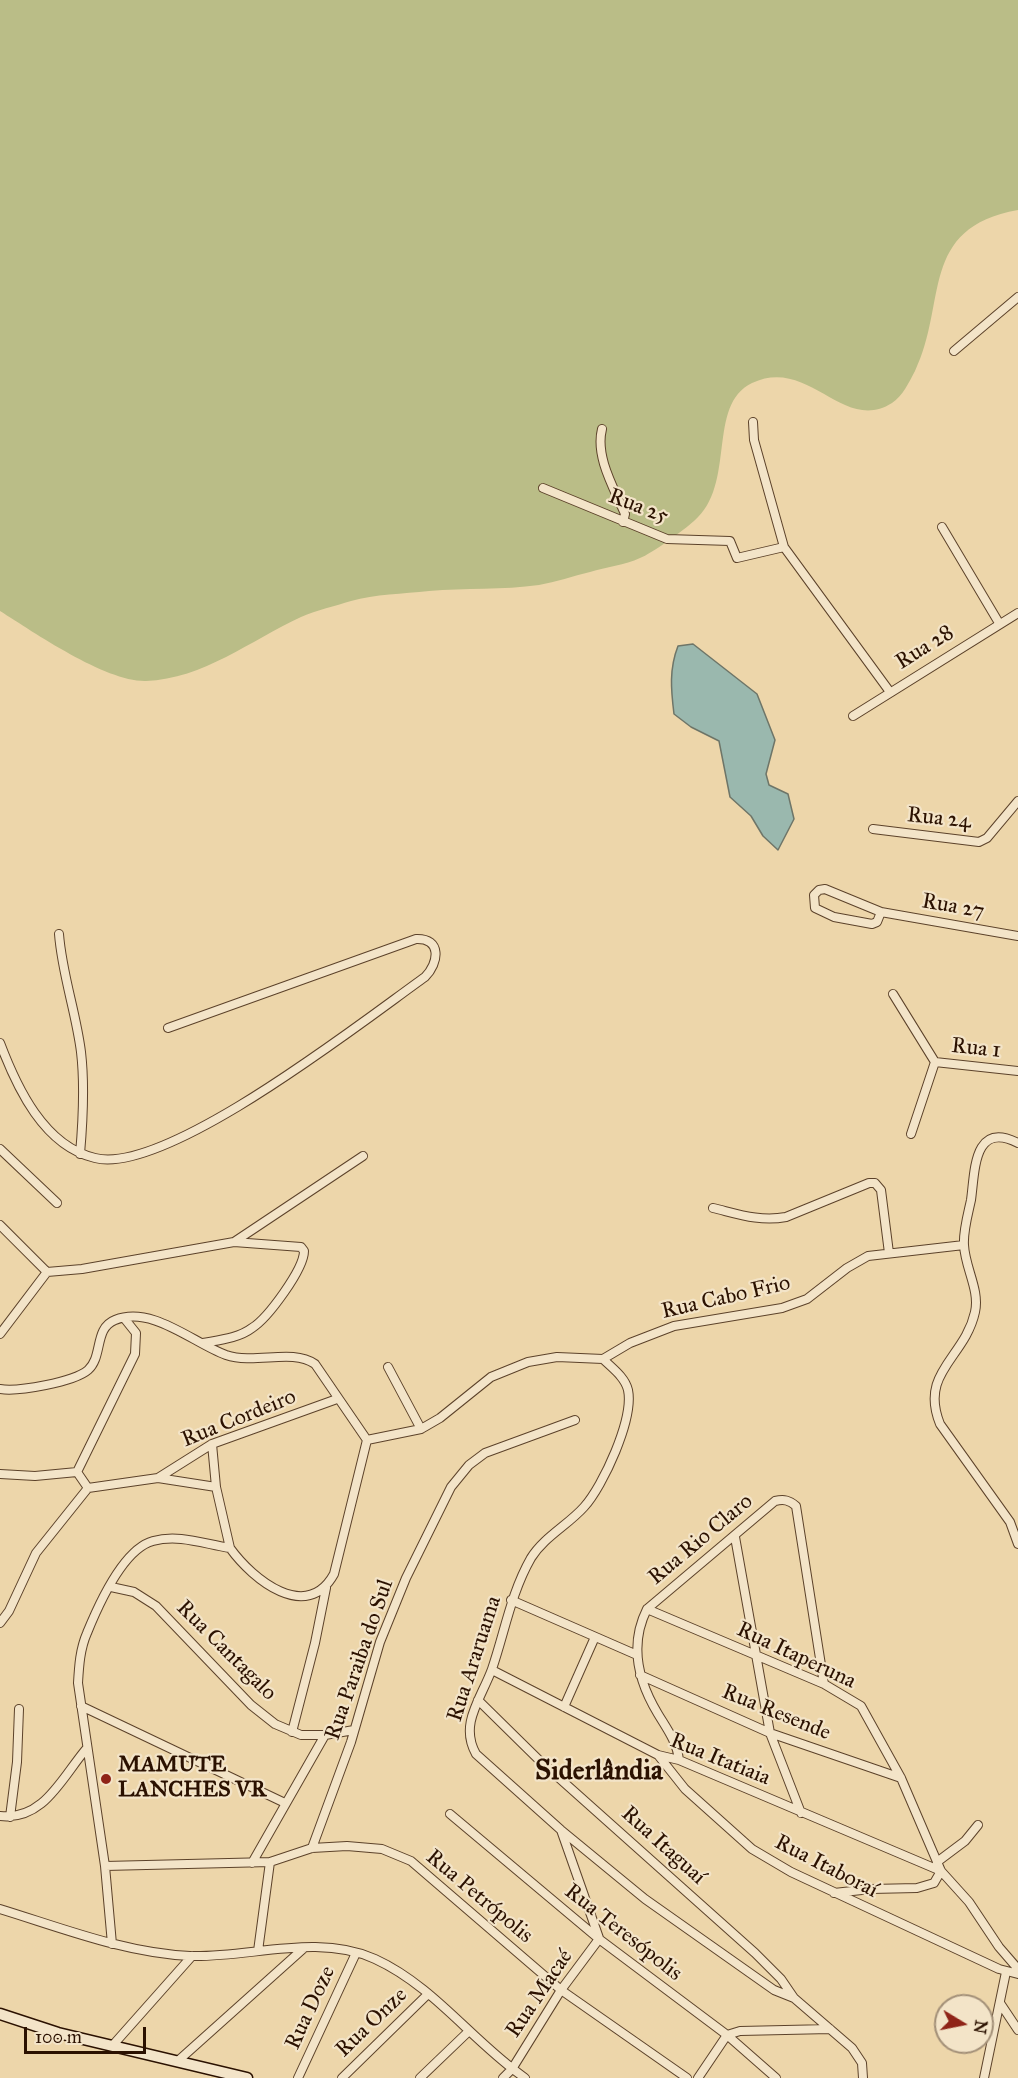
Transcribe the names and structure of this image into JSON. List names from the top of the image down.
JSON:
{
  "streets": {
    "street": [
      "Rua 25",
      "Rua 28",
      "Rua 24",
      "Rua 27",
      "Rua 1",
      "Rua Cabo Frio",
      "Rua Cordeiro",
      "Rua Rio Claro",
      "Rua Cantagalo",
      "Rua Itaperuna",
      "Rua Araruama",
      "Rua Paraiba do Sul",
      "Rua Resende",
      "Rua Itatiaia",
      "Rua Itaguaí",
      "Rua Itaboraí",
      "Rua Petrópolis",
      "Rua Teresópolis",
      "Rua Macaé",
      "Rua Doze",
      "Rua Onze"
    ]
  },
  "crossings": [
    ["Rua Cabo Frio", "Rua Araruama"],
    ["Rua Rio Claro", "Rua Itaperuna"],
    ["Rua Rio Claro", "Rua Resende"],
    ["Rua Rio Claro", "Rua Itatiaia"],
    ["Rua Cantagalo", "Rua Paraiba do Sul"],
    ["Rua Itaperuna", "Rua Resende"],
    ["Rua Itaperuna", "Rua Itatiaia"],
    ["Rua Araruama", "Rua Itatiaia"],
    ["Rua Araruama", "Rua Itaguaí"],
    ["Rua Paraiba do Sul", "Rua Petrópolis"],
    ["Rua Itatiaia", "Rua Itaboraí"],
    ["Rua Petrópolis", "Rua Macaé"],
    ["Rua Teresópolis", "Rua Macaé"]
  ],
  "districts": ["Siderlândia"],
  "places": ["MAMUTE LANCHES VR"],
  "scale_bar": "100 m",
  "north": "right"
}
